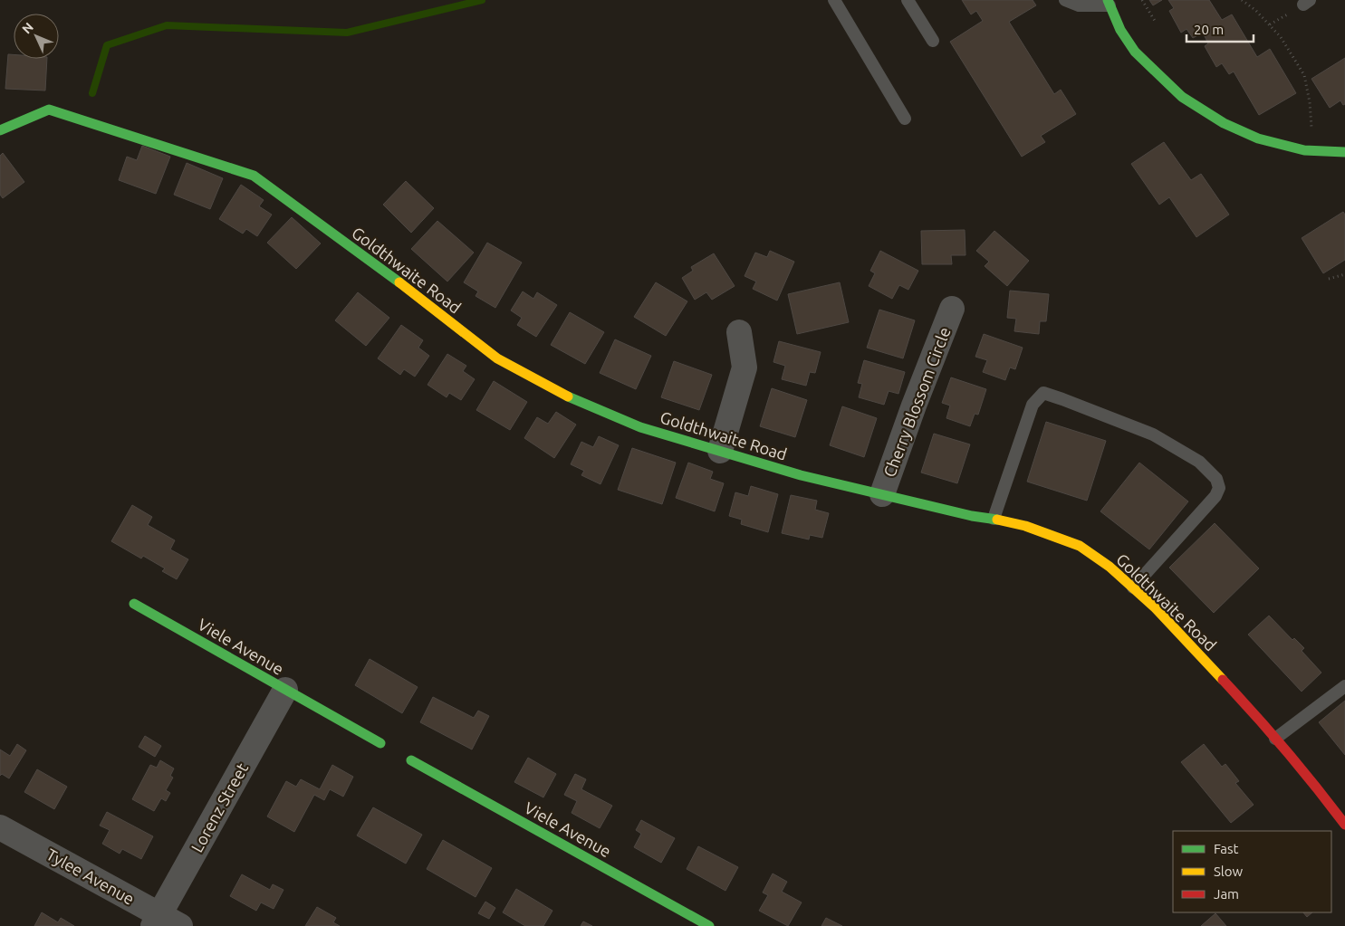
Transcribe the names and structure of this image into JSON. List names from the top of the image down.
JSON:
{
  "streets": {
    "street": [
      "Goldthwaite Road",
      "Cherry Blossom Circle",
      "Viele Avenue",
      "Lorenz Street",
      "Tylee Avenue"
    ]
  },
  "crossings": [
    ["Goldthwaite Road", "Cherry Blossom Circle"],
    ["Viele Avenue", "Lorenz Street"],
    ["Lorenz Street", "Tylee Avenue"]
  ],
  "legend": ["Fast", "Slow", "Jam"],
  "scale_bar": "20 m",
  "north": "top left"
}
